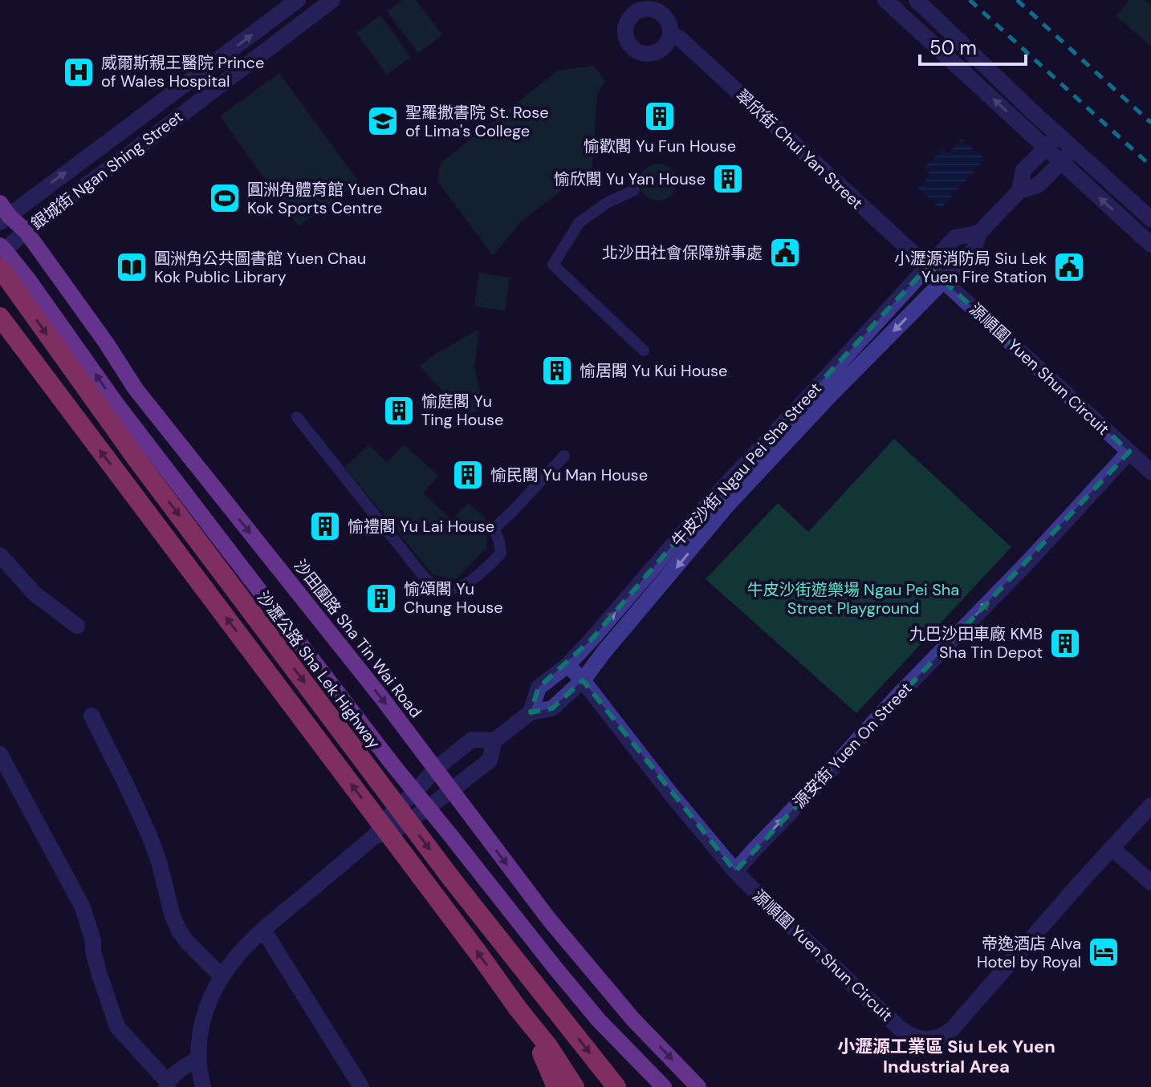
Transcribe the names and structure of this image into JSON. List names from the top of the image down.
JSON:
{
  "streets": {
    "highway": ["沙瀝公路 Sha Lek Highway"],
    "main road": ["沙田圍路 Sha Tin Wai Road"],
    "street": [
      "翠欣街 Chui Yan Street",
      "銀城街 Ngan Shing Street",
      "源順圍 Yuen Shun Circuit",
      "牛皮沙街 Ngau Pei Sha Street",
      "源安街 Yuen On Street"
    ]
  },
  "crossings": [
    ["翠欣街 Chui Yan Street", "源順圍 Yuen Shun Circuit"],
    ["翠欣街 Chui Yan Street", "牛皮沙街 Ngau Pei Sha Street"],
    ["銀城街 Ngan Shing Street", "沙田圍路 Sha Tin Wai Road"],
    ["銀城街 Ngan Shing Street", "沙瀝公路 Sha Lek Highway"],
    ["源順圍 Yuen Shun Circuit", "牛皮沙街 Ngau Pei Sha Street"],
    ["源順圍 Yuen Shun Circuit", "源安街 Yuen On Street"],
    ["牛皮沙街 Ngau Pei Sha Street", "沙田圍路 Sha Tin Wai Road"]
  ],
  "one_way": ["源安街 Yuen On Street"],
  "districts": ["小瀝源工業區 Siu Lek Yuen Industrial Area"],
  "parks": ["牛皮沙街遊樂場 Ngau Pei Sha Street Playground"],
  "places": {
    "hospital": ["威爾斯親王醫院 Prince of Wales Hospital"],
    "building": [
      "愉歡閣 Yu Fun House",
      "愉欣閣 Yu Yan House",
      "愉居閣 Yu Kui House",
      "愉庭閣 Yu Ting House",
      "愉民閣 Yu Man House",
      "愉禮閣 Yu Lai House",
      "愉頌閣 Yu Chung House",
      "九巴沙田車廠 KMB Sha Tin Depot"
    ],
    "school or university": ["聖羅撒書院 St. Rose of Lima's College"],
    "sports": ["圓洲角體育館 Yuen Chau Kok Sports Centre"],
    "public building": ["北沙田社會保障辦事處", "小瀝源消防局 Siu Lek Yuen Fire Station"],
    "library": ["圓洲角公共圖書館 Yuen Chau Kok Public Library"],
    "hotel": ["帝逸酒店 Alva Hotel by Royal"]
  },
  "scale_bar": "50 m"
}
